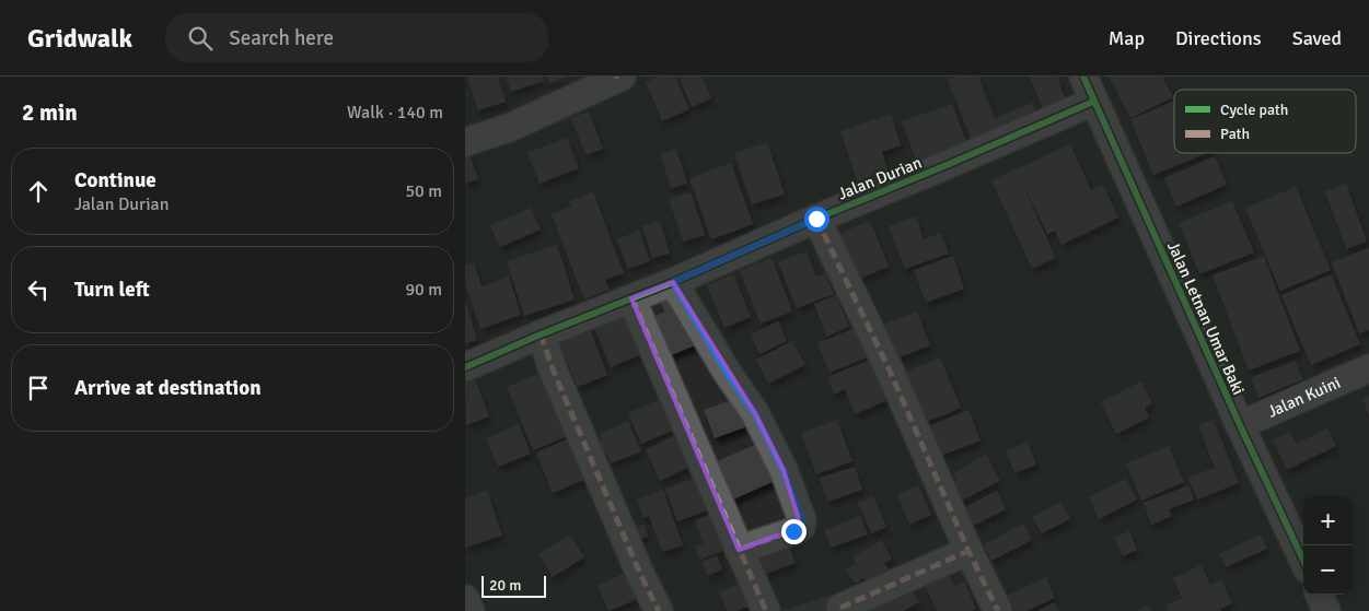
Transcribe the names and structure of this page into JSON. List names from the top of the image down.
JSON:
{
  "streets": {
    "street": ["Jalan Durian", "Jalan Letnan Umar Baki", "Jalan Kuini"]
  },
  "crossings": [
    ["Jalan Durian", "Jalan Letnan Umar Baki"],
    ["Jalan Letnan Umar Baki", "Jalan Kuini"]
  ],
  "legend": ["Cycle path", "Path"],
  "scale_bar": "20 m",
  "page": {
    "header": "Gridwalk",
    "search": "Search here",
    "nav": ["Map", "Directions", "Saved"],
    "heading": ["2 min", "Walk · 140 m"],
    "list": [
      ["Continue", "Jalan Durian", "50 m"],
      ["Turn left", "90 m"],
      "Arrive at destination"
    ],
    "map_buttons": ["+", "−"],
    "scale": "20 m"
  }
}
